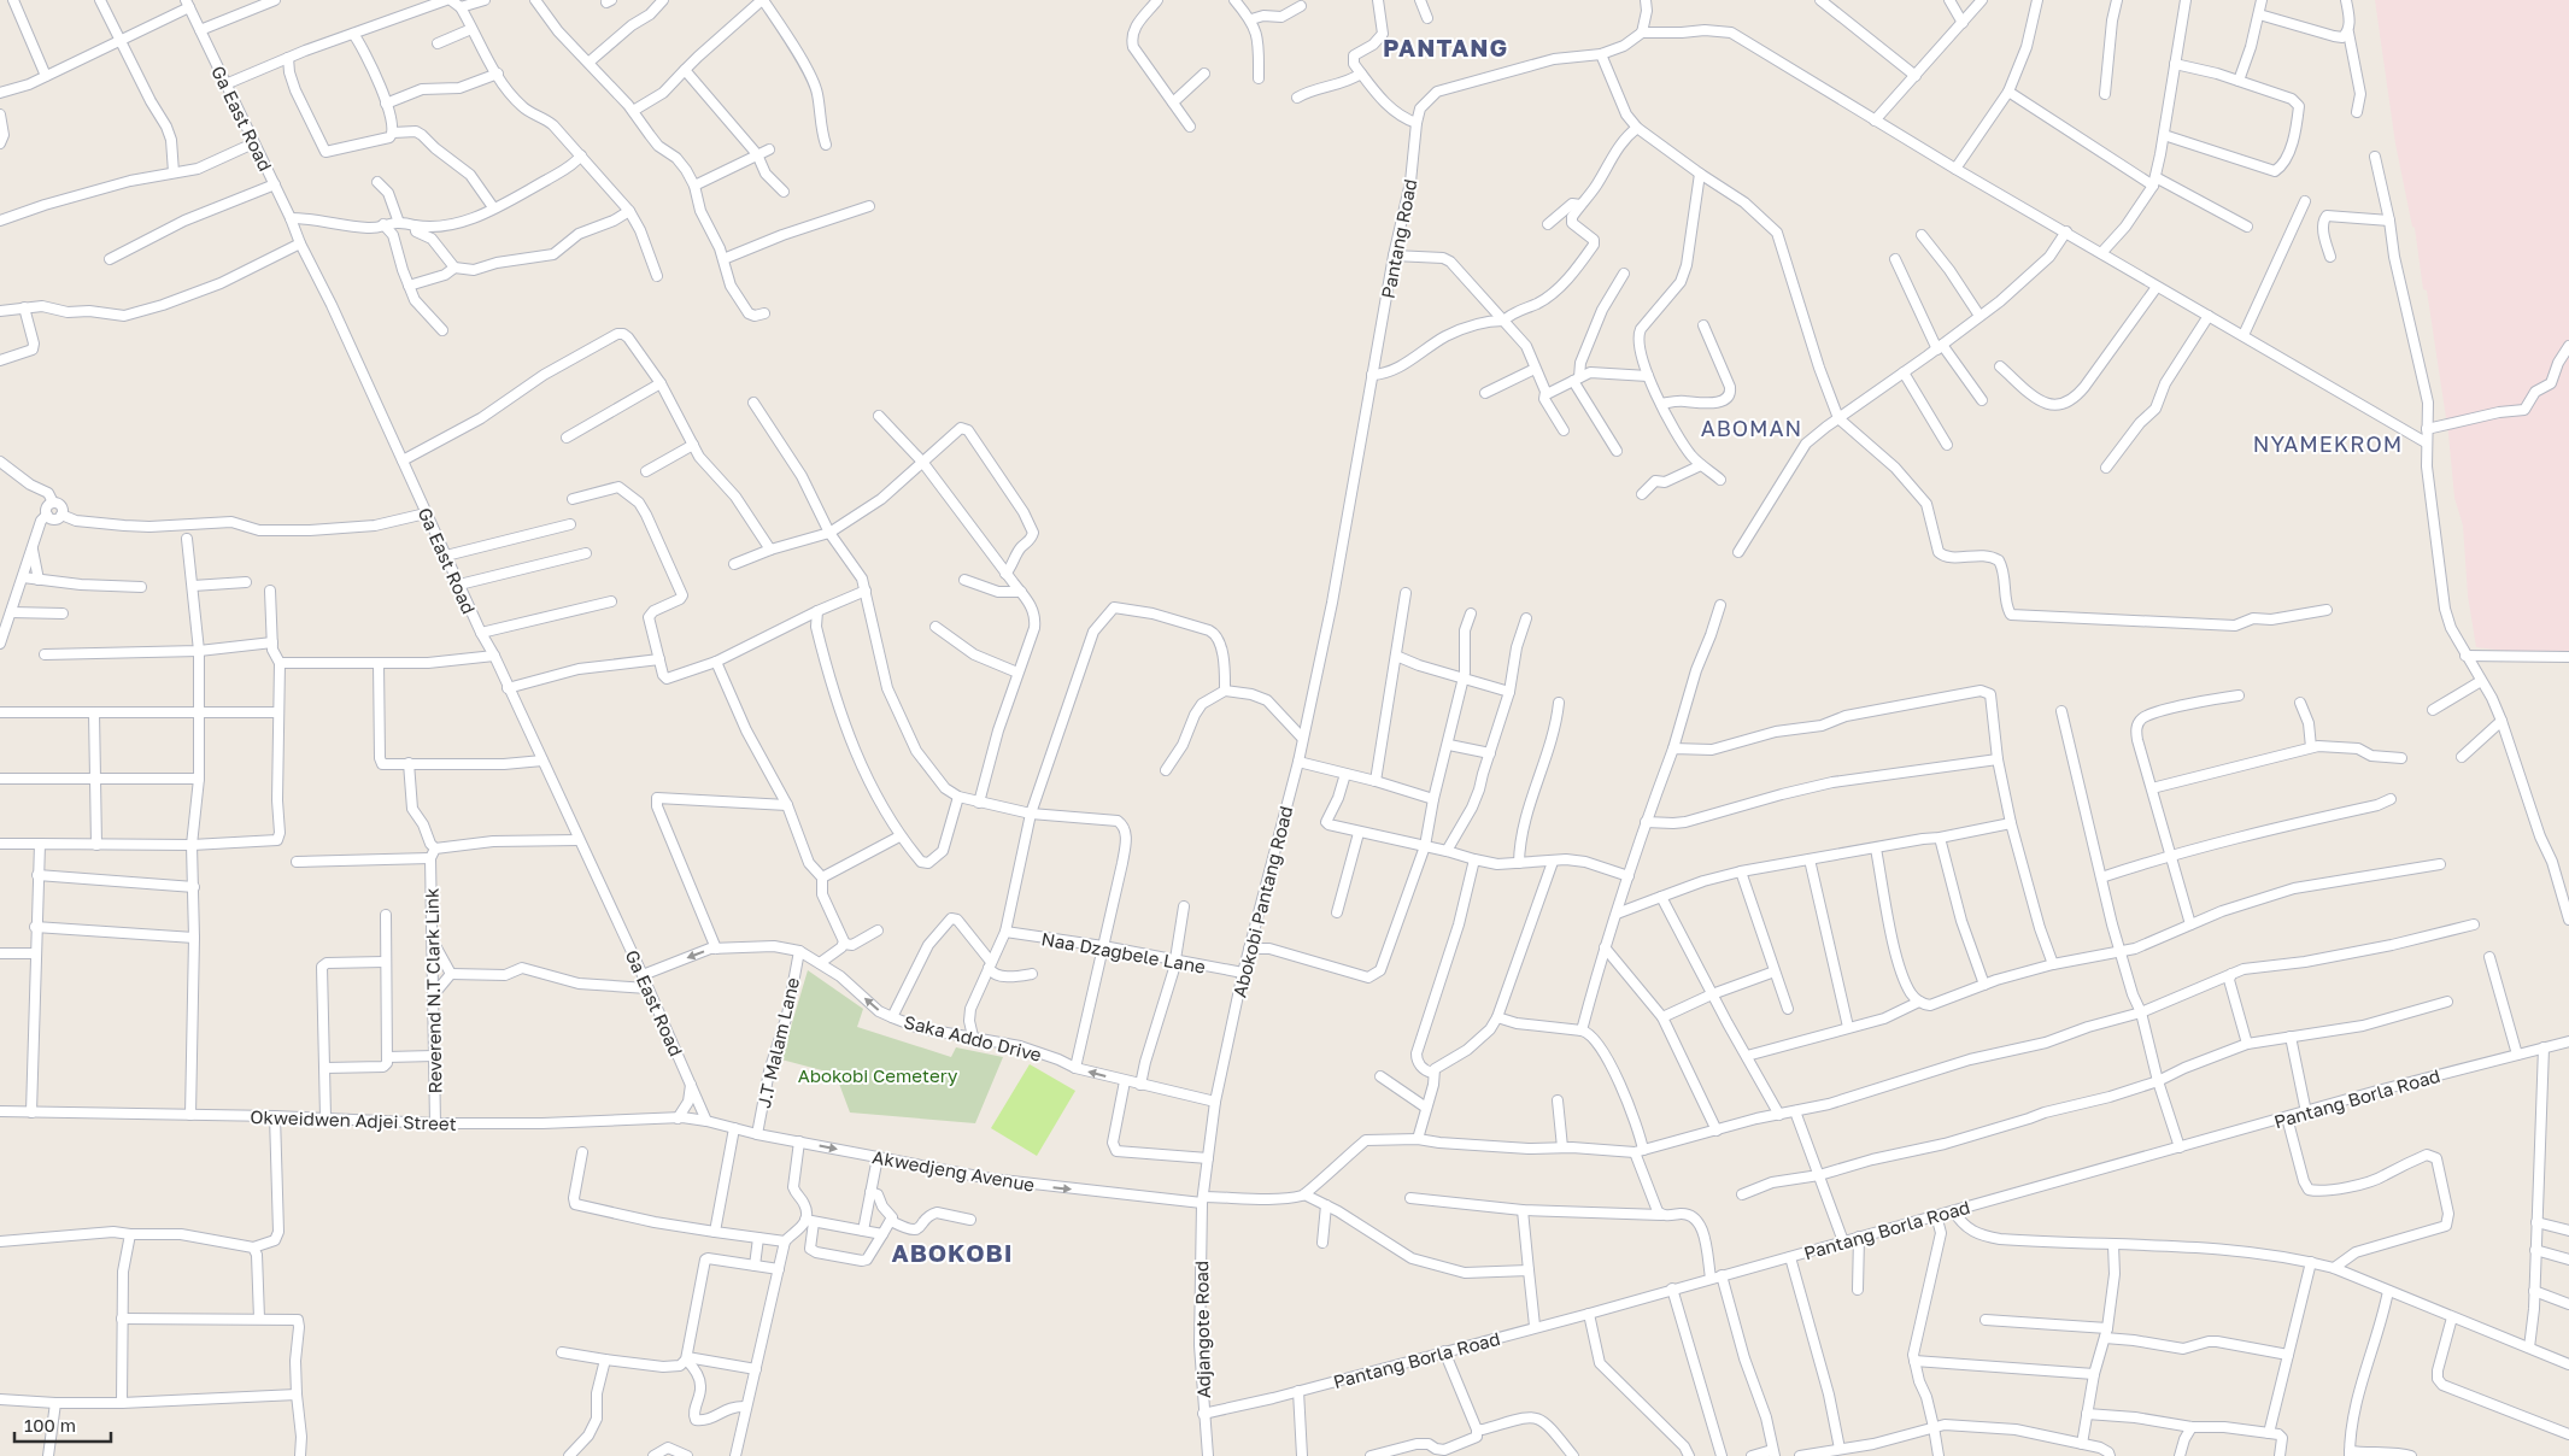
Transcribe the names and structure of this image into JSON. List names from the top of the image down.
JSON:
{
  "streets": {
    "street": [
      "Ga East Road",
      "Pantang Road",
      "Abokobi Pantang Road",
      "Naa Dzagbele Lane",
      "Reverend N.T Clark Link",
      "Saka Addo Drive",
      "J.T Malam Lane",
      "Pantang Borla Road",
      "Okweidwen Adjei Street",
      "Akwedjeng Avenue",
      "Adjangote Road"
    ]
  },
  "crossings": [
    ["Ga East Road", "Saka Addo Drive"],
    ["Ga East Road", "Okweidwen Adjei Street"],
    ["Ga East Road", "Akwedjeng Avenue"],
    ["Pantang Road", "Abokobi Pantang Road"],
    ["Abokobi Pantang Road", "Naa Dzagbele Lane"],
    ["Abokobi Pantang Road", "Saka Addo Drive"],
    ["Abokobi Pantang Road", "Akwedjeng Avenue"],
    ["Abokobi Pantang Road", "Adjangote Road"],
    ["Reverend N.T Clark Link", "Okweidwen Adjei Street"],
    ["Saka Addo Drive", "J.T Malam Lane"],
    ["J.T Malam Lane", "Akwedjeng Avenue"],
    ["Pantang Borla Road", "Adjangote Road"],
    ["Okweidwen Adjei Street", "Akwedjeng Avenue"],
    ["Akwedjeng Avenue", "Adjangote Road"]
  ],
  "one_way": ["Akwedjeng Avenue"],
  "districts": [
    "PANTANG",
    "ABOMAN",
    "NYAMEKROM",
    "ABOKOBI"
  ],
  "parks": ["Abokobi Cemetery"],
  "scale_bar": "100 m"
}
